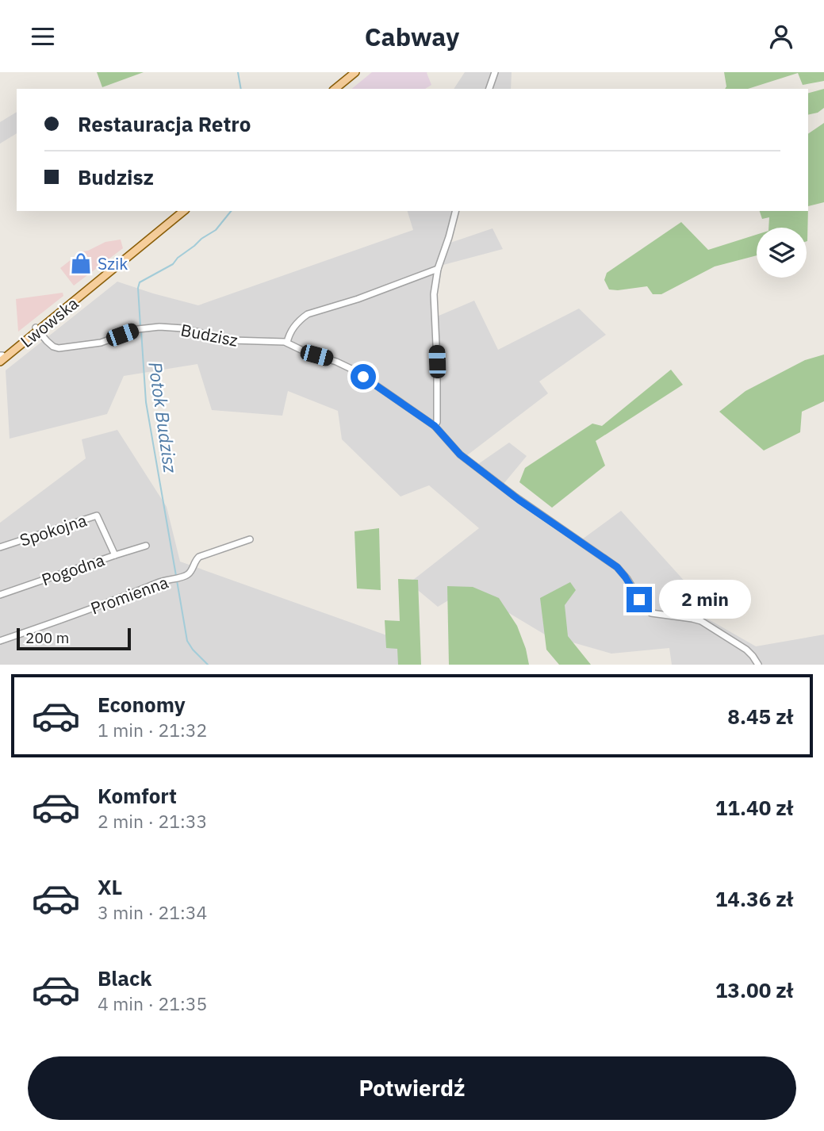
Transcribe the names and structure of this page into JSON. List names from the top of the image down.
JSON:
{
  "streets": {
    "main road": ["Lwowska"],
    "street": [
      "Budzisz",
      "Spokojna",
      "Pogodna",
      "Promienna"
    ]
  },
  "crossings": [
    ["Lwowska", "Budzisz"],
    ["Spokojna", "Pogodna"]
  ],
  "water": ["Potok Budzisz"],
  "places": {
    "shop": ["Szik"]
  },
  "scale_bar": "200 m",
  "page": {
    "header": "Cabway",
    "banner": ["Restauracja Retro", "Budzisz"],
    "bubble": "2 min",
    "scale": "200 m",
    "list": [
      {
        "name": "Economy",
        "note": "1 min · 21:32",
        "value": "8.45 zł"
      },
      {
        "name": "Komfort",
        "note": "2 min · 21:33",
        "value": "11.40 zł"
      },
      {
        "name": "XL",
        "note": "3 min · 21:34",
        "value": "14.36 zł"
      },
      {
        "name": "Black",
        "note": "4 min · 21:35",
        "value": "13.00 zł"
      }
    ],
    "buttons": "Potwierdź"
  }
}
